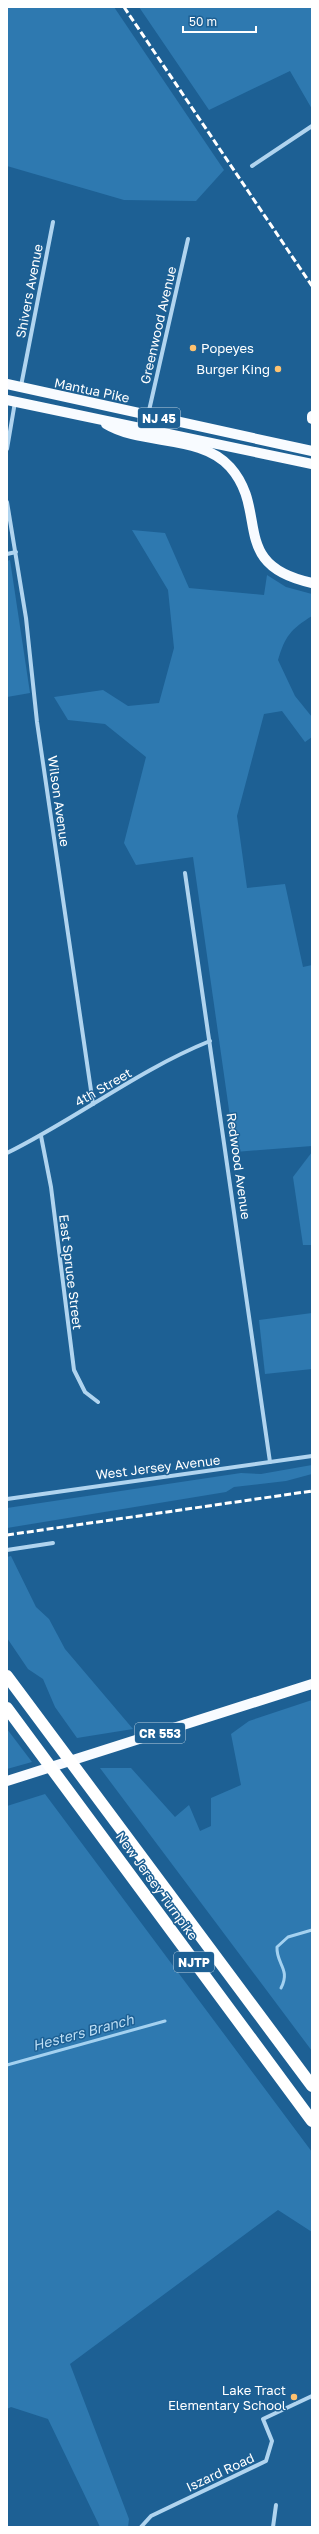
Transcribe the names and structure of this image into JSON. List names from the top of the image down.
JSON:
{
  "streets": {
    "highway": ["New Jersey Turnpike", "NJTP"],
    "main road": ["Mantua Pike", "NJ 45", "CR 553"],
    "street": [
      "Shivers Avenue",
      "Greenwood Avenue",
      "Wilson Avenue",
      "4th Street",
      "Redwood Avenue",
      "East Spruce Street",
      "West Jersey Avenue",
      "Iszard Road"
    ]
  },
  "crossings": [
    ["Shivers Avenue", "Mantua Pike"],
    ["Greenwood Avenue", "Mantua Pike"],
    ["Wilson Avenue", "4th Street"],
    ["4th Street", "Redwood Avenue"],
    ["4th Street", "East Spruce Street"],
    ["Redwood Avenue", "West Jersey Avenue"]
  ],
  "water": ["Hesters Branch"],
  "places": ["Popeyes", "Burger King", "Lake Tract Elementary School"],
  "scale_bar": "50 m"
}
